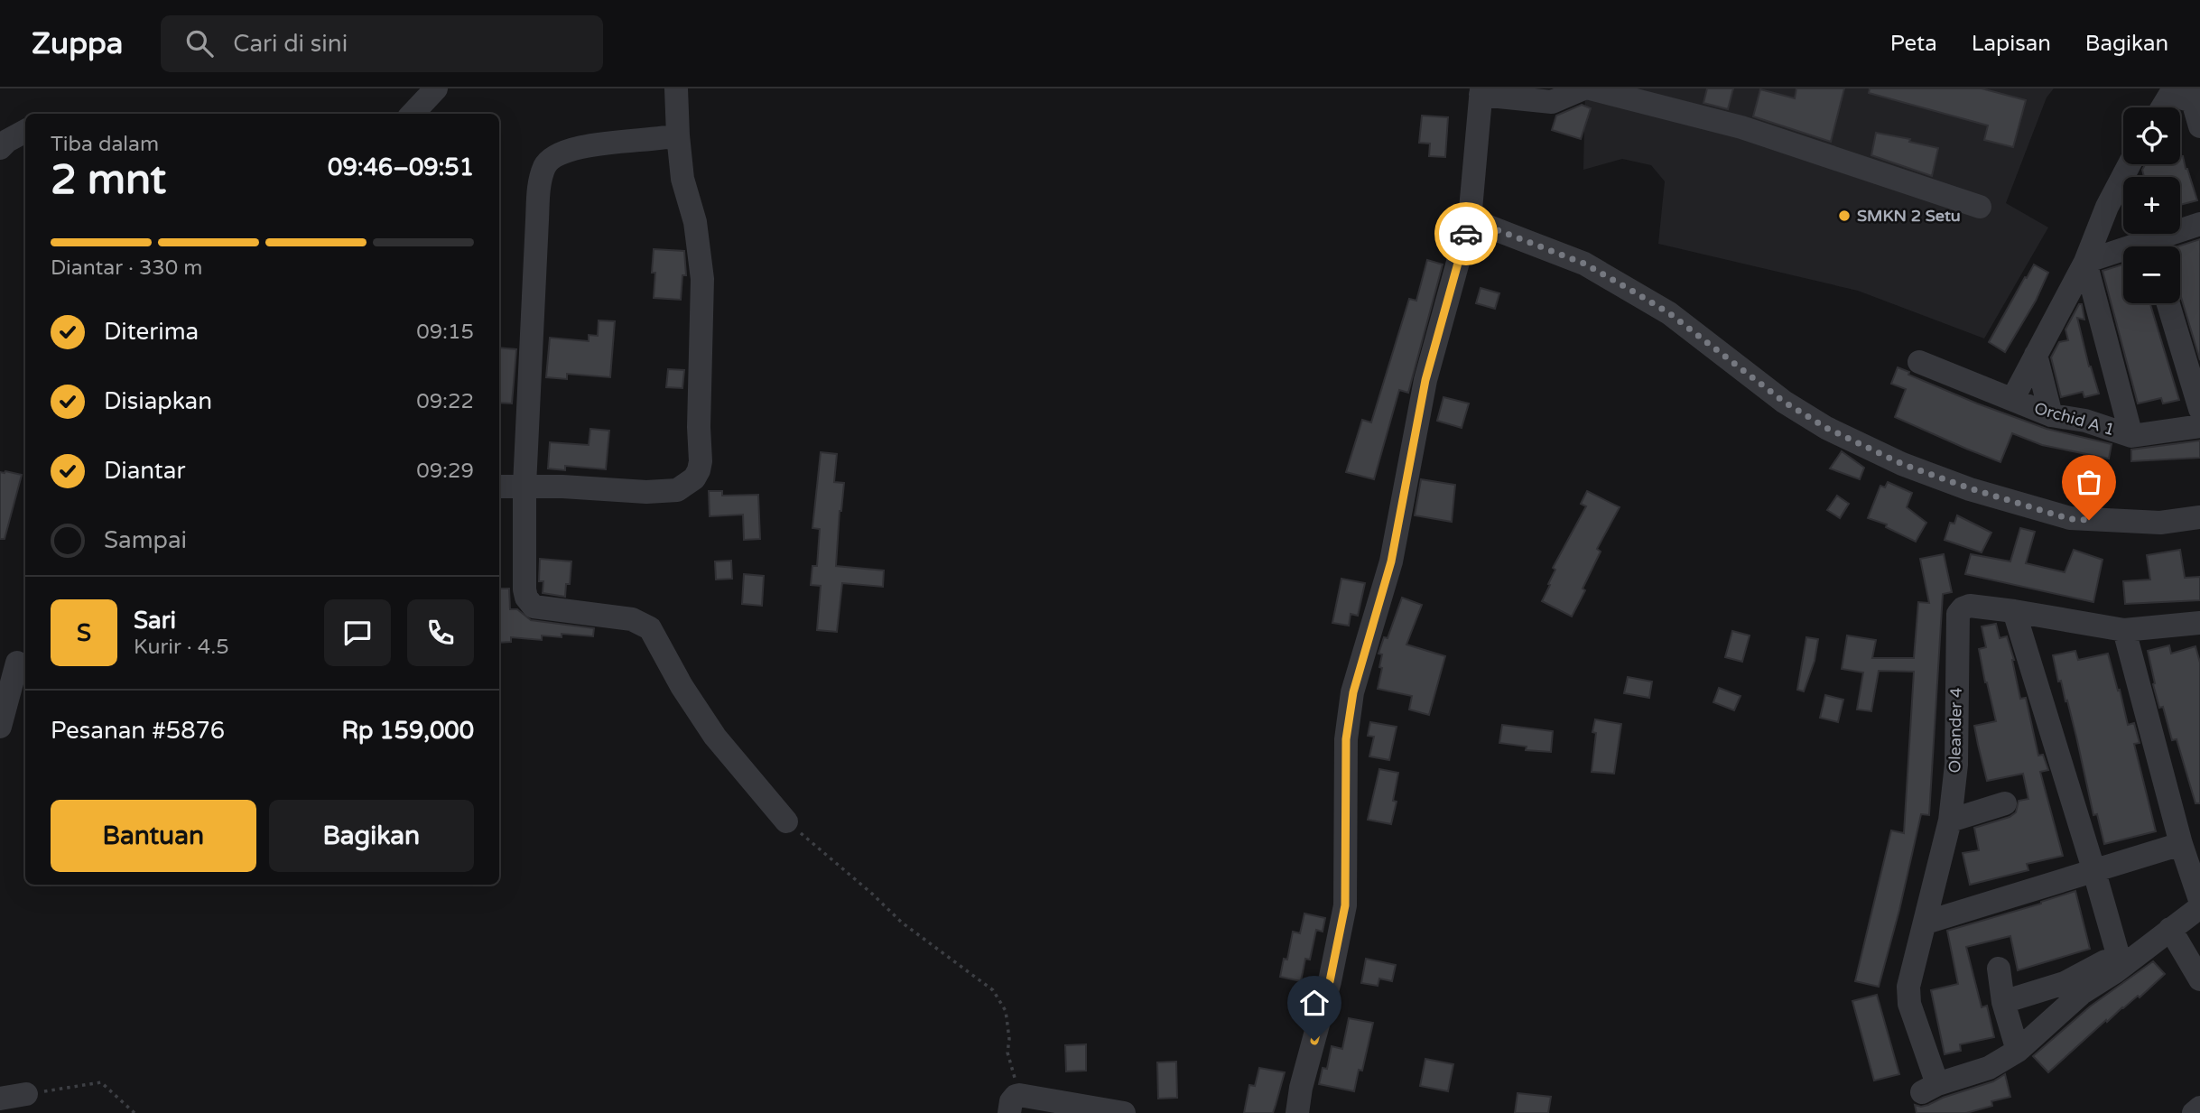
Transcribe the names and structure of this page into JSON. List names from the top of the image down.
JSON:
{
  "streets": {
    "street": ["Orchid A 1", "Oleander 4"]
  },
  "places": ["SMKN 2 Setu"],
  "page": {
    "header": "Zuppa",
    "search": "Cari di sini",
    "nav": ["Peta", "Lapisan", "Bagikan"],
    "map_buttons": ["+", "−"],
    "heading": ["2 mnt", "Tiba dalam", "09:46–09:51"],
    "panel": [
      "Sari",
      "Kurir · 4.5",
      "Pesanan #5876",
      "Rp 159,000"
    ],
    "bar": "Diantar · 330 m",
    "list": [
      ["Diterima", "09:15"],
      ["Disiapkan", "09:22"],
      ["Diantar", "09:29"],
      "Sampai"
    ],
    "round": "S",
    "buttons": ["Bantuan", "Bagikan"]
  }
}
